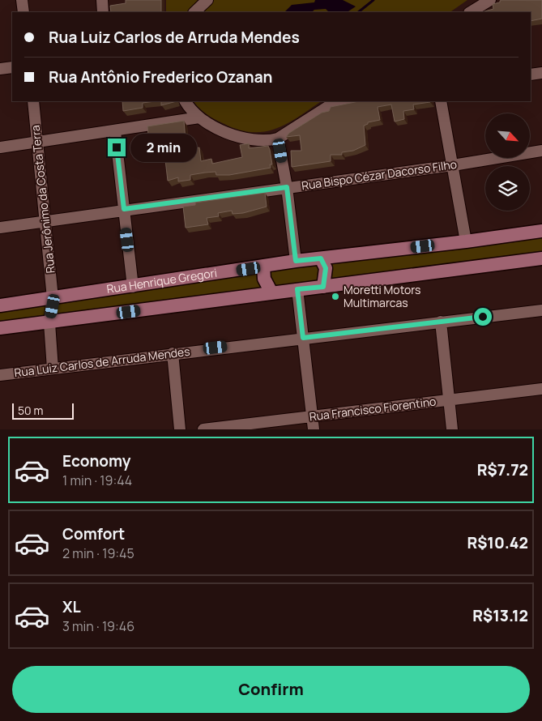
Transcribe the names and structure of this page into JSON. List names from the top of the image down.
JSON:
{
  "streets": {
    "main road": ["Rua Henrique Gregori"],
    "street": [
      "Rua Bispo Cézar Dacorso Filho",
      "Rua Jerônimo da Costa Terra",
      "Rua Luiz Carlos de Arruda Mendes",
      "Rua Francisco Fiorentino"
    ]
  },
  "crossings": [
    ["Rua Bispo Cézar Dacorso Filho", "Rua Jerônimo da Costa Terra"],
    ["Rua Jerônimo da Costa Terra", "Rua Henrique Gregori"],
    ["Rua Jerônimo da Costa Terra", "Rua Luiz Carlos de Arruda Mendes"]
  ],
  "places": ["Moretti Motors Multimarcas"],
  "scale_bar": "50 m",
  "north": "bottom right",
  "page": {
    "banner": ["Rua Luiz Carlos de Arruda Mendes", "Rua Antônio Frederico Ozanan"],
    "bubble": "2 min",
    "scale": "50 m",
    "list": [
      {
        "name": "Economy",
        "note": "1 min · 19:44",
        "value": "R$7.72"
      },
      {
        "name": "Comfort",
        "note": "2 min · 19:45",
        "value": "R$10.42"
      },
      {
        "name": "XL",
        "note": "3 min · 19:46",
        "value": "R$13.12"
      }
    ],
    "buttons": "Confirm"
  }
}
